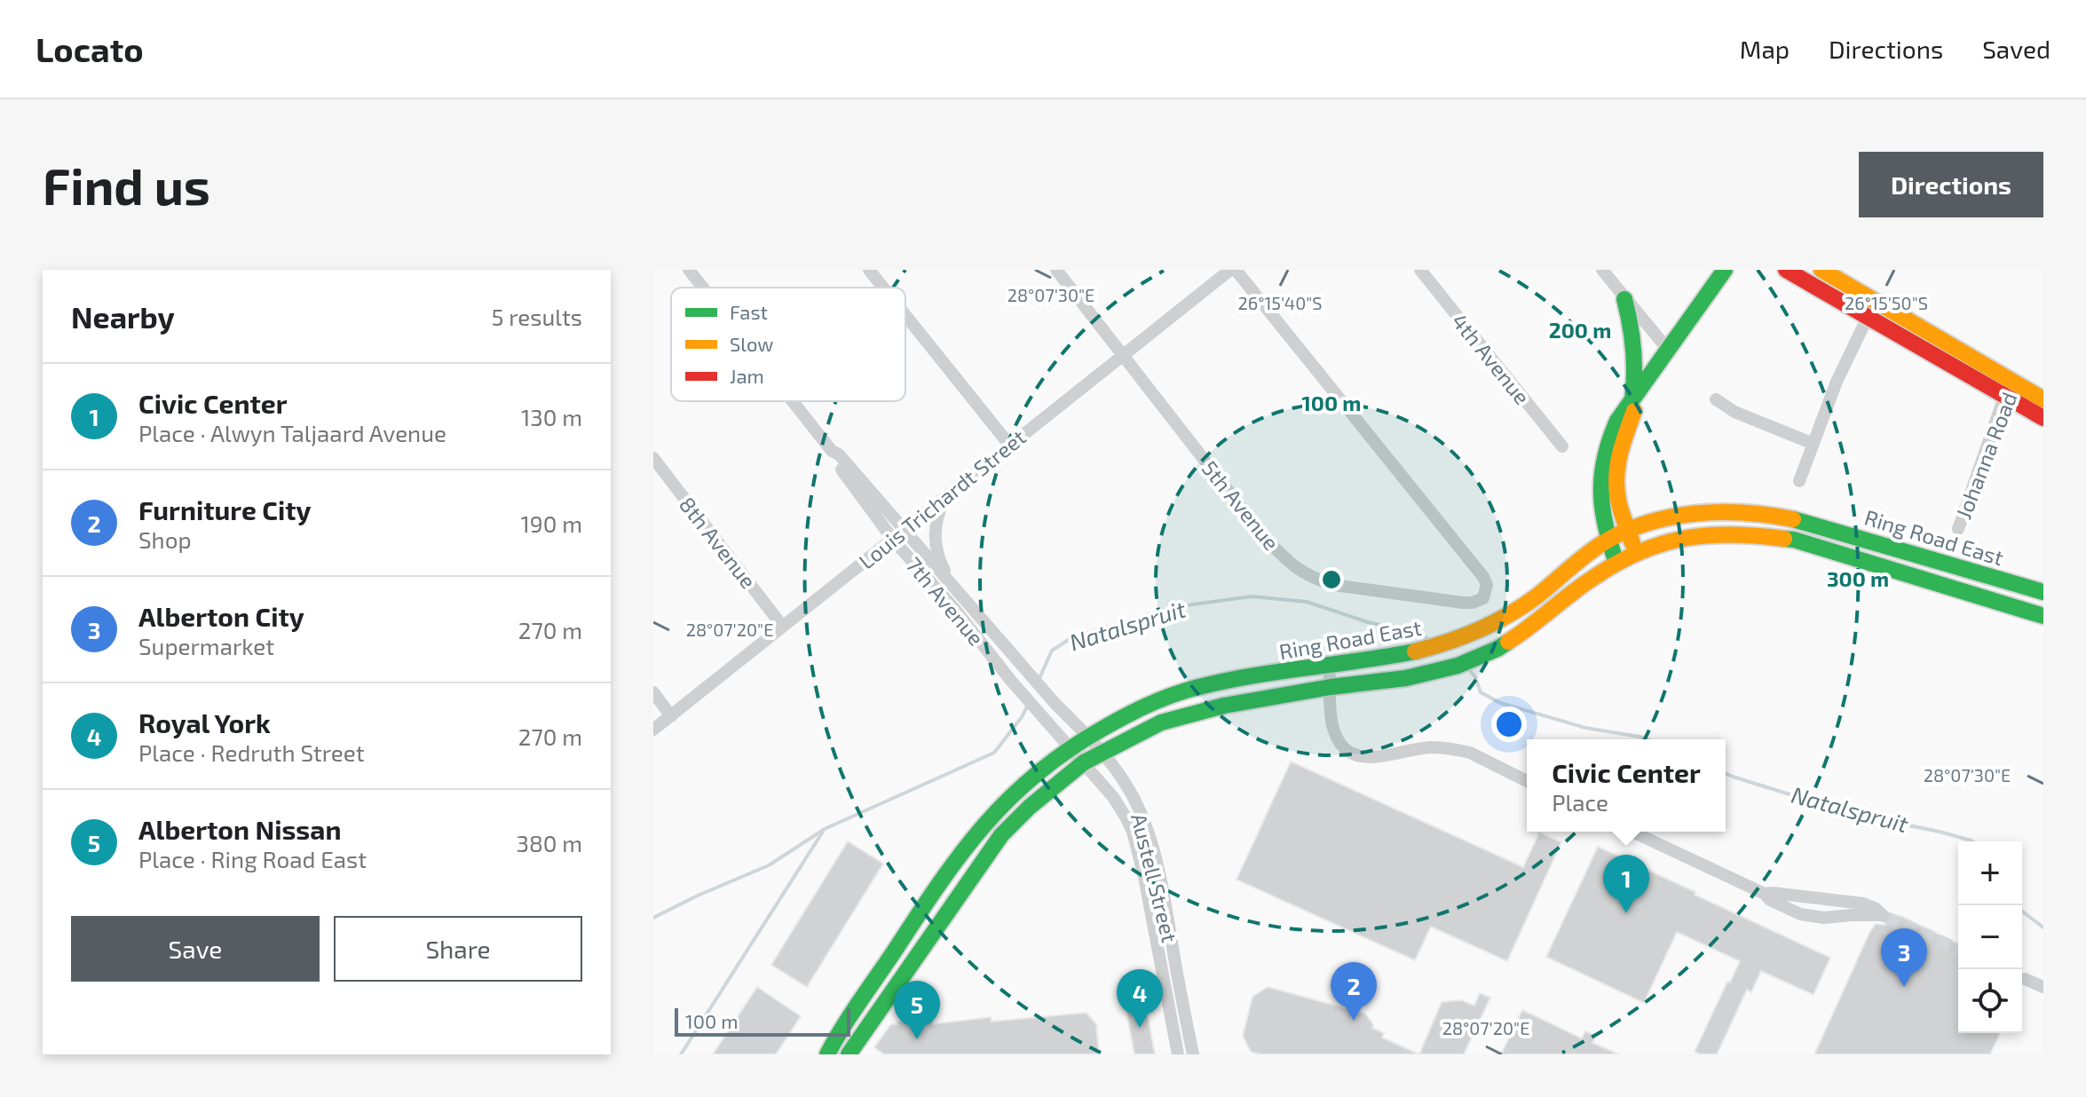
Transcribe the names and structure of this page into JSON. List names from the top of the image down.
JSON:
{
  "streets": {
    "main road": ["Ring Road East"],
    "street": [
      "4th Avenue",
      "Johanna Road",
      "Louis Trichardt Street",
      "5th Avenue",
      "8th Avenue",
      "7th Avenue",
      "Austell Street"
    ]
  },
  "crossings": [
    ["Louis Trichardt Street", "5th Avenue"],
    ["Louis Trichardt Street", "8th Avenue"],
    ["Louis Trichardt Street", "7th Avenue"],
    ["Ring Road East", "7th Avenue"],
    ["Ring Road East", "Austell Street"],
    ["7th Avenue", "Austell Street"]
  ],
  "water": ["Natalspruit"],
  "legend": ["Fast", "Slow", "Jam"],
  "scale_bar": "100 m",
  "page": {
    "header": "Locato",
    "nav": ["Map", "Directions", "Saved"],
    "buttons": [
      "Directions",
      ["Save", "Share"]
    ],
    "title": "Find us",
    "heading": ["Nearby", "5 results"],
    "list": [
      {
        "mark": "1",
        "name": "Civic Center",
        "note": "Place · Alwyn Taljaard Avenue",
        "value": "130 m"
      },
      {
        "mark": "2",
        "name": "Furniture City",
        "note": "Shop",
        "value": "190 m"
      },
      {
        "mark": "3",
        "name": "Alberton City",
        "note": "Supermarket",
        "value": "270 m"
      },
      {
        "mark": "4",
        "name": "Royal York",
        "note": "Place · Redruth Street",
        "value": "270 m"
      },
      {
        "mark": "5",
        "name": "Alberton Nissan",
        "note": "Place · Ring Road East",
        "value": "380 m"
      }
    ],
    "popup": ["Civic Center", "Place"],
    "map_buttons": ["+", "−"],
    "pins": [
      "1",
      "3",
      "2",
      "4",
      "5"
    ],
    "scale": "100 m"
  },
  "coordinates": [
    "28°07'30\"E",
    "26°15'40\"S",
    "26°15'50\"S",
    "28°07'20\"E"
  ],
  "rings": ["200 m", "100 m", "300 m"]
}
